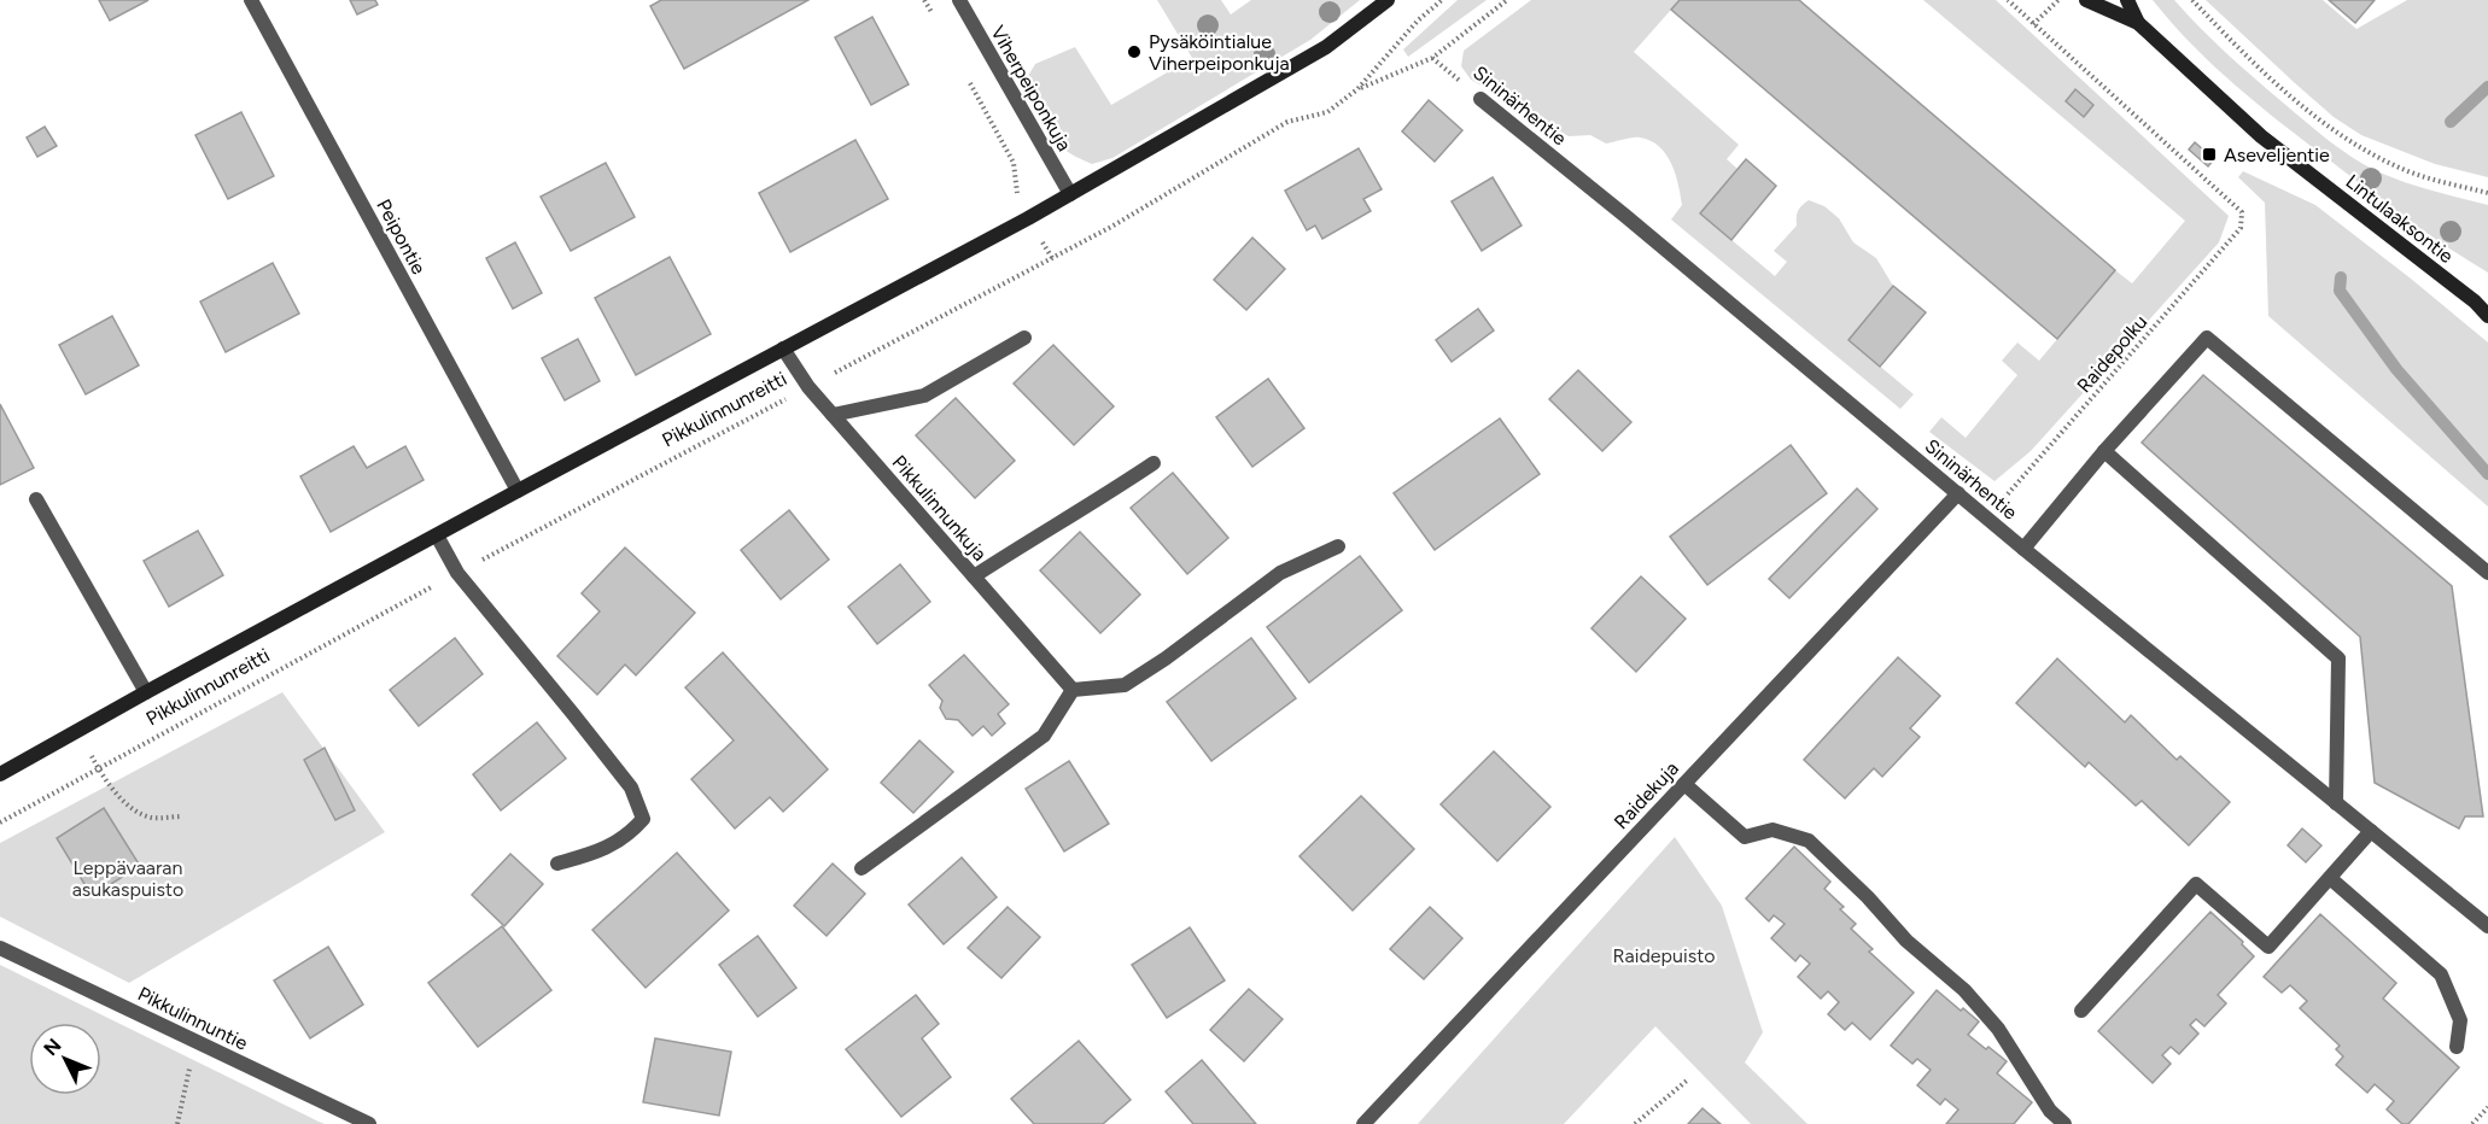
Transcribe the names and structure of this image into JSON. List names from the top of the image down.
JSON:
{
  "streets": {
    "street": [
      "Viherpeiponkuja",
      "Sininärhentie",
      "Lintulaaksontie",
      "Peipontie",
      "Pikkulinnunreitti",
      "Pikkulinnunkuja",
      "Raidekuja",
      "Pikkulinnuntie"
    ],
    "path": ["Raidepolku"]
  },
  "crossings": [
    ["Viherpeiponkuja", "Pikkulinnunreitti"],
    ["Sininärhentie", "Raidekuja"],
    ["Peipontie", "Pikkulinnunreitti"],
    ["Pikkulinnunreitti", "Pikkulinnunkuja"]
  ],
  "parks": ["Leppävaaran asukaspuisto", "Raidepuisto"],
  "places": {
    "other": ["Pysäköintialue Viherpeiponkuja"],
    "transit": ["Aseveljentie"]
  },
  "north": "top left"
}
